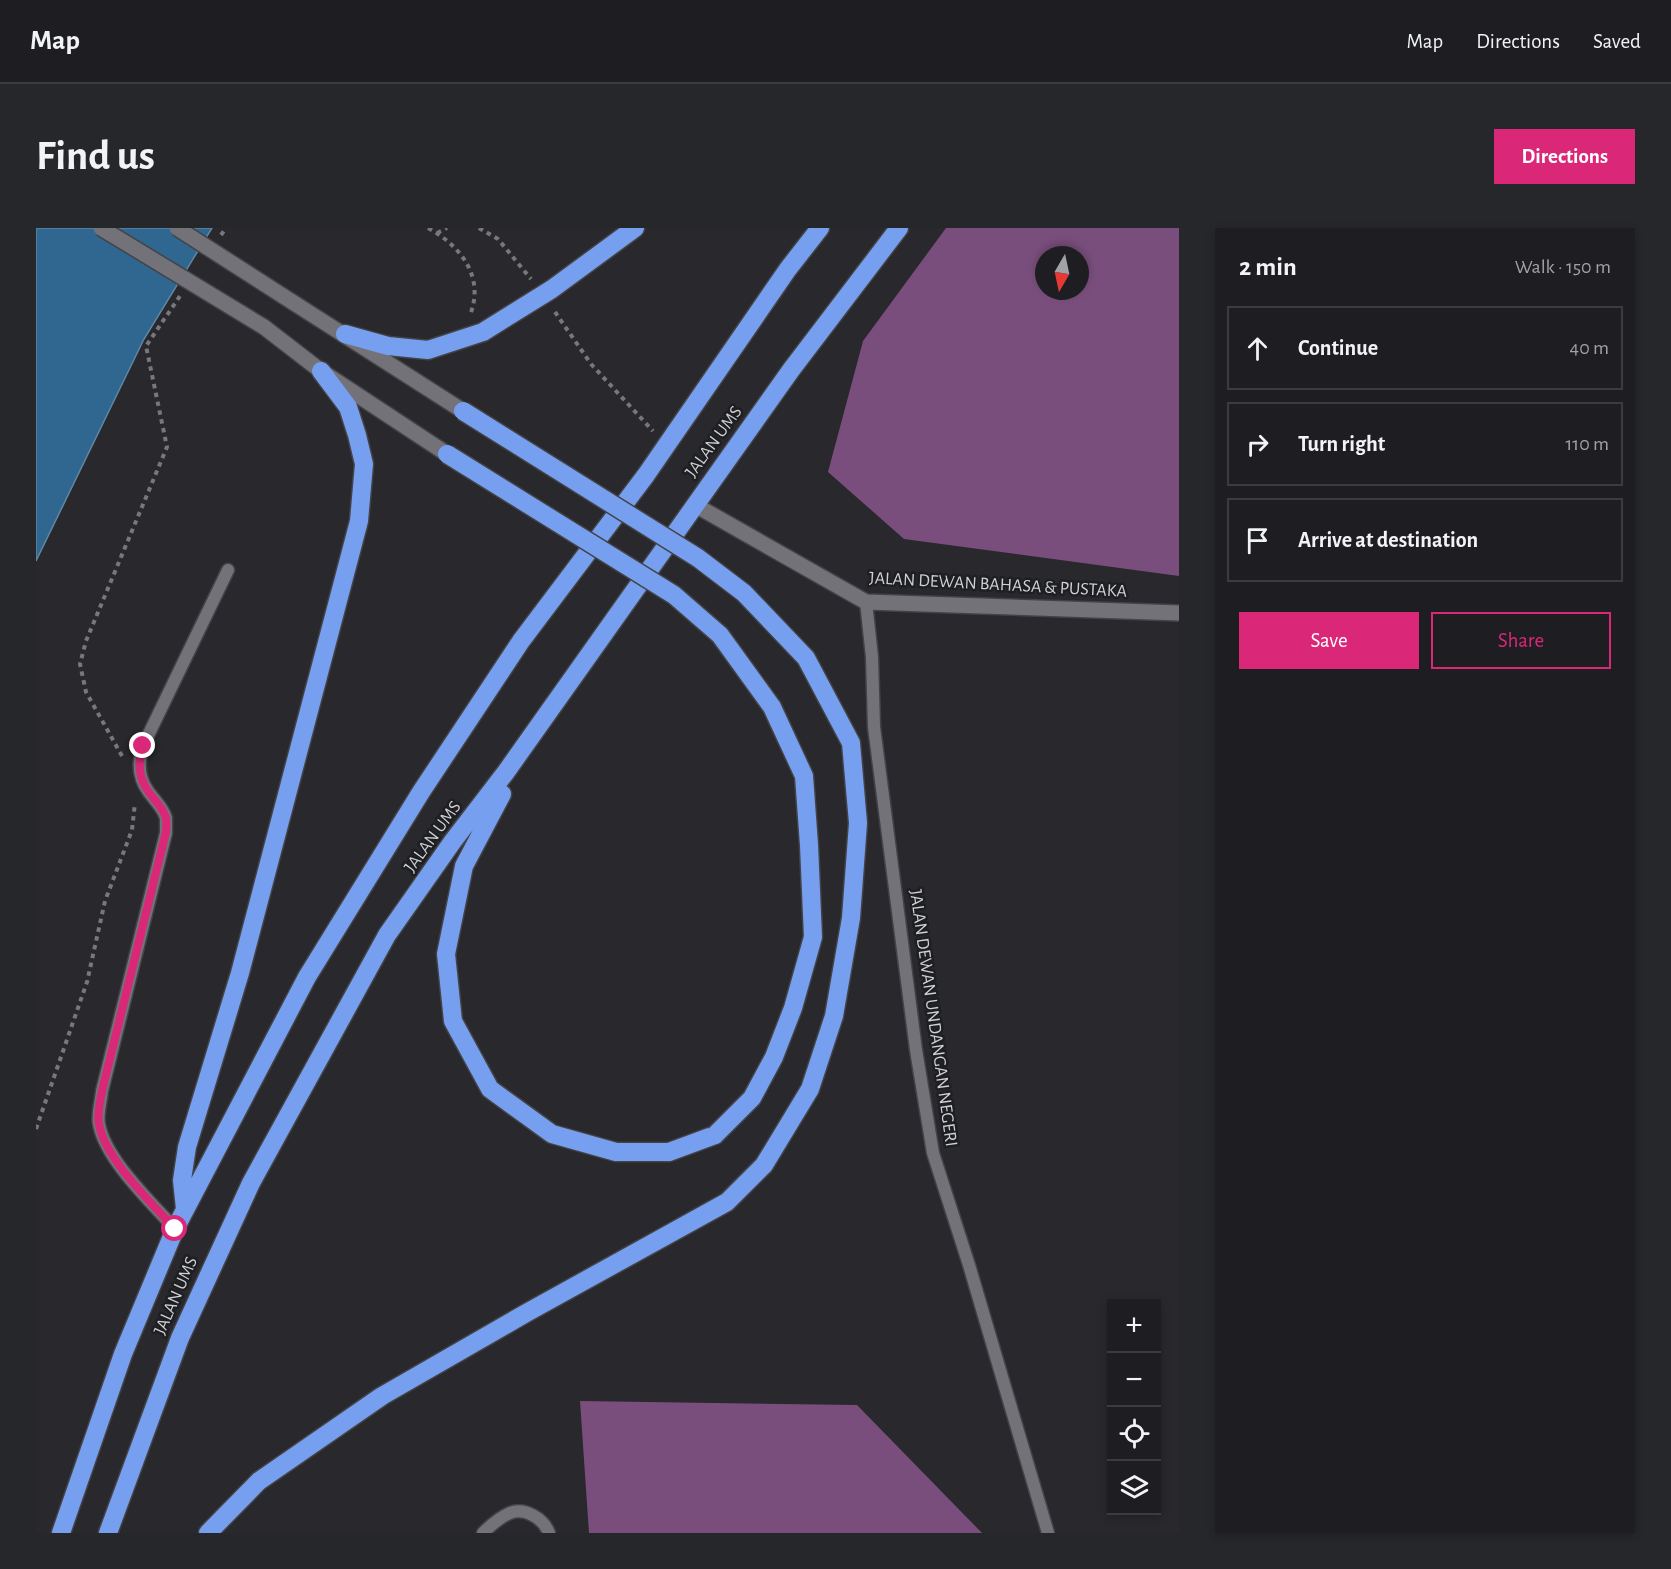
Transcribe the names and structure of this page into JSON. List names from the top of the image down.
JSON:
{
  "streets": {
    "highway": ["JALAN UMS"],
    "street": ["JALAN DEWAN BAHASA & PUSTAKA"],
    "lane": ["JALAN DEWAN UNDANGAN NEGERI"]
  },
  "crossings": [
    ["JALAN UMS", "JALAN DEWAN BAHASA & PUSTAKA"],
    ["JALAN DEWAN BAHASA & PUSTAKA", "JALAN DEWAN UNDANGAN NEGERI"]
  ],
  "north": "bottom",
  "page": {
    "header": "Map",
    "nav": ["Map", "Directions", "Saved"],
    "buttons": [
      "Directions",
      ["Save", "Share"]
    ],
    "title": "Find us",
    "heading": ["2 min", "Walk · 150 m"],
    "list": [
      ["Continue", "40 m"],
      ["Turn right", "110 m"],
      "Arrive at destination"
    ],
    "map_buttons": ["+", "−"]
  }
}
